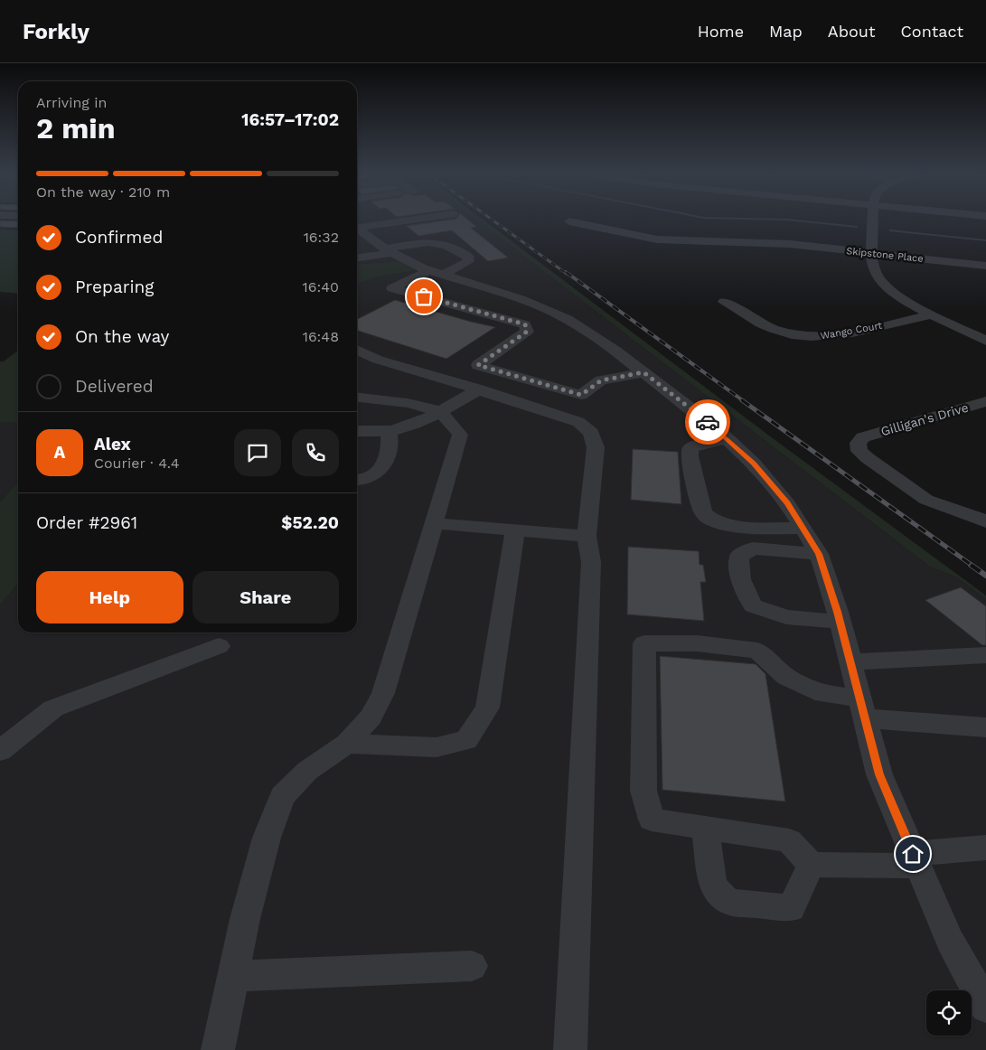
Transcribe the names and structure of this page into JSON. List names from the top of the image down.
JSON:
{
  "streets": {
    "street": ["Skipstone Place", "Wango Court", "Gilligan's Drive"]
  },
  "page": {
    "header": "Forkly",
    "nav": [
      "Home",
      "Map",
      "About",
      "Contact"
    ],
    "heading": ["2 min", "Arriving in", "16:57–17:02"],
    "panel": [
      "Alex",
      "Courier · 4.4",
      "Order #2961",
      "$52.20"
    ],
    "bar": "On the way · 210 m",
    "list": [
      ["Confirmed", "16:32"],
      ["Preparing", "16:40"],
      ["On the way", "16:48"],
      "Delivered"
    ],
    "round": "A",
    "buttons": ["Help", "Share"]
  }
}
